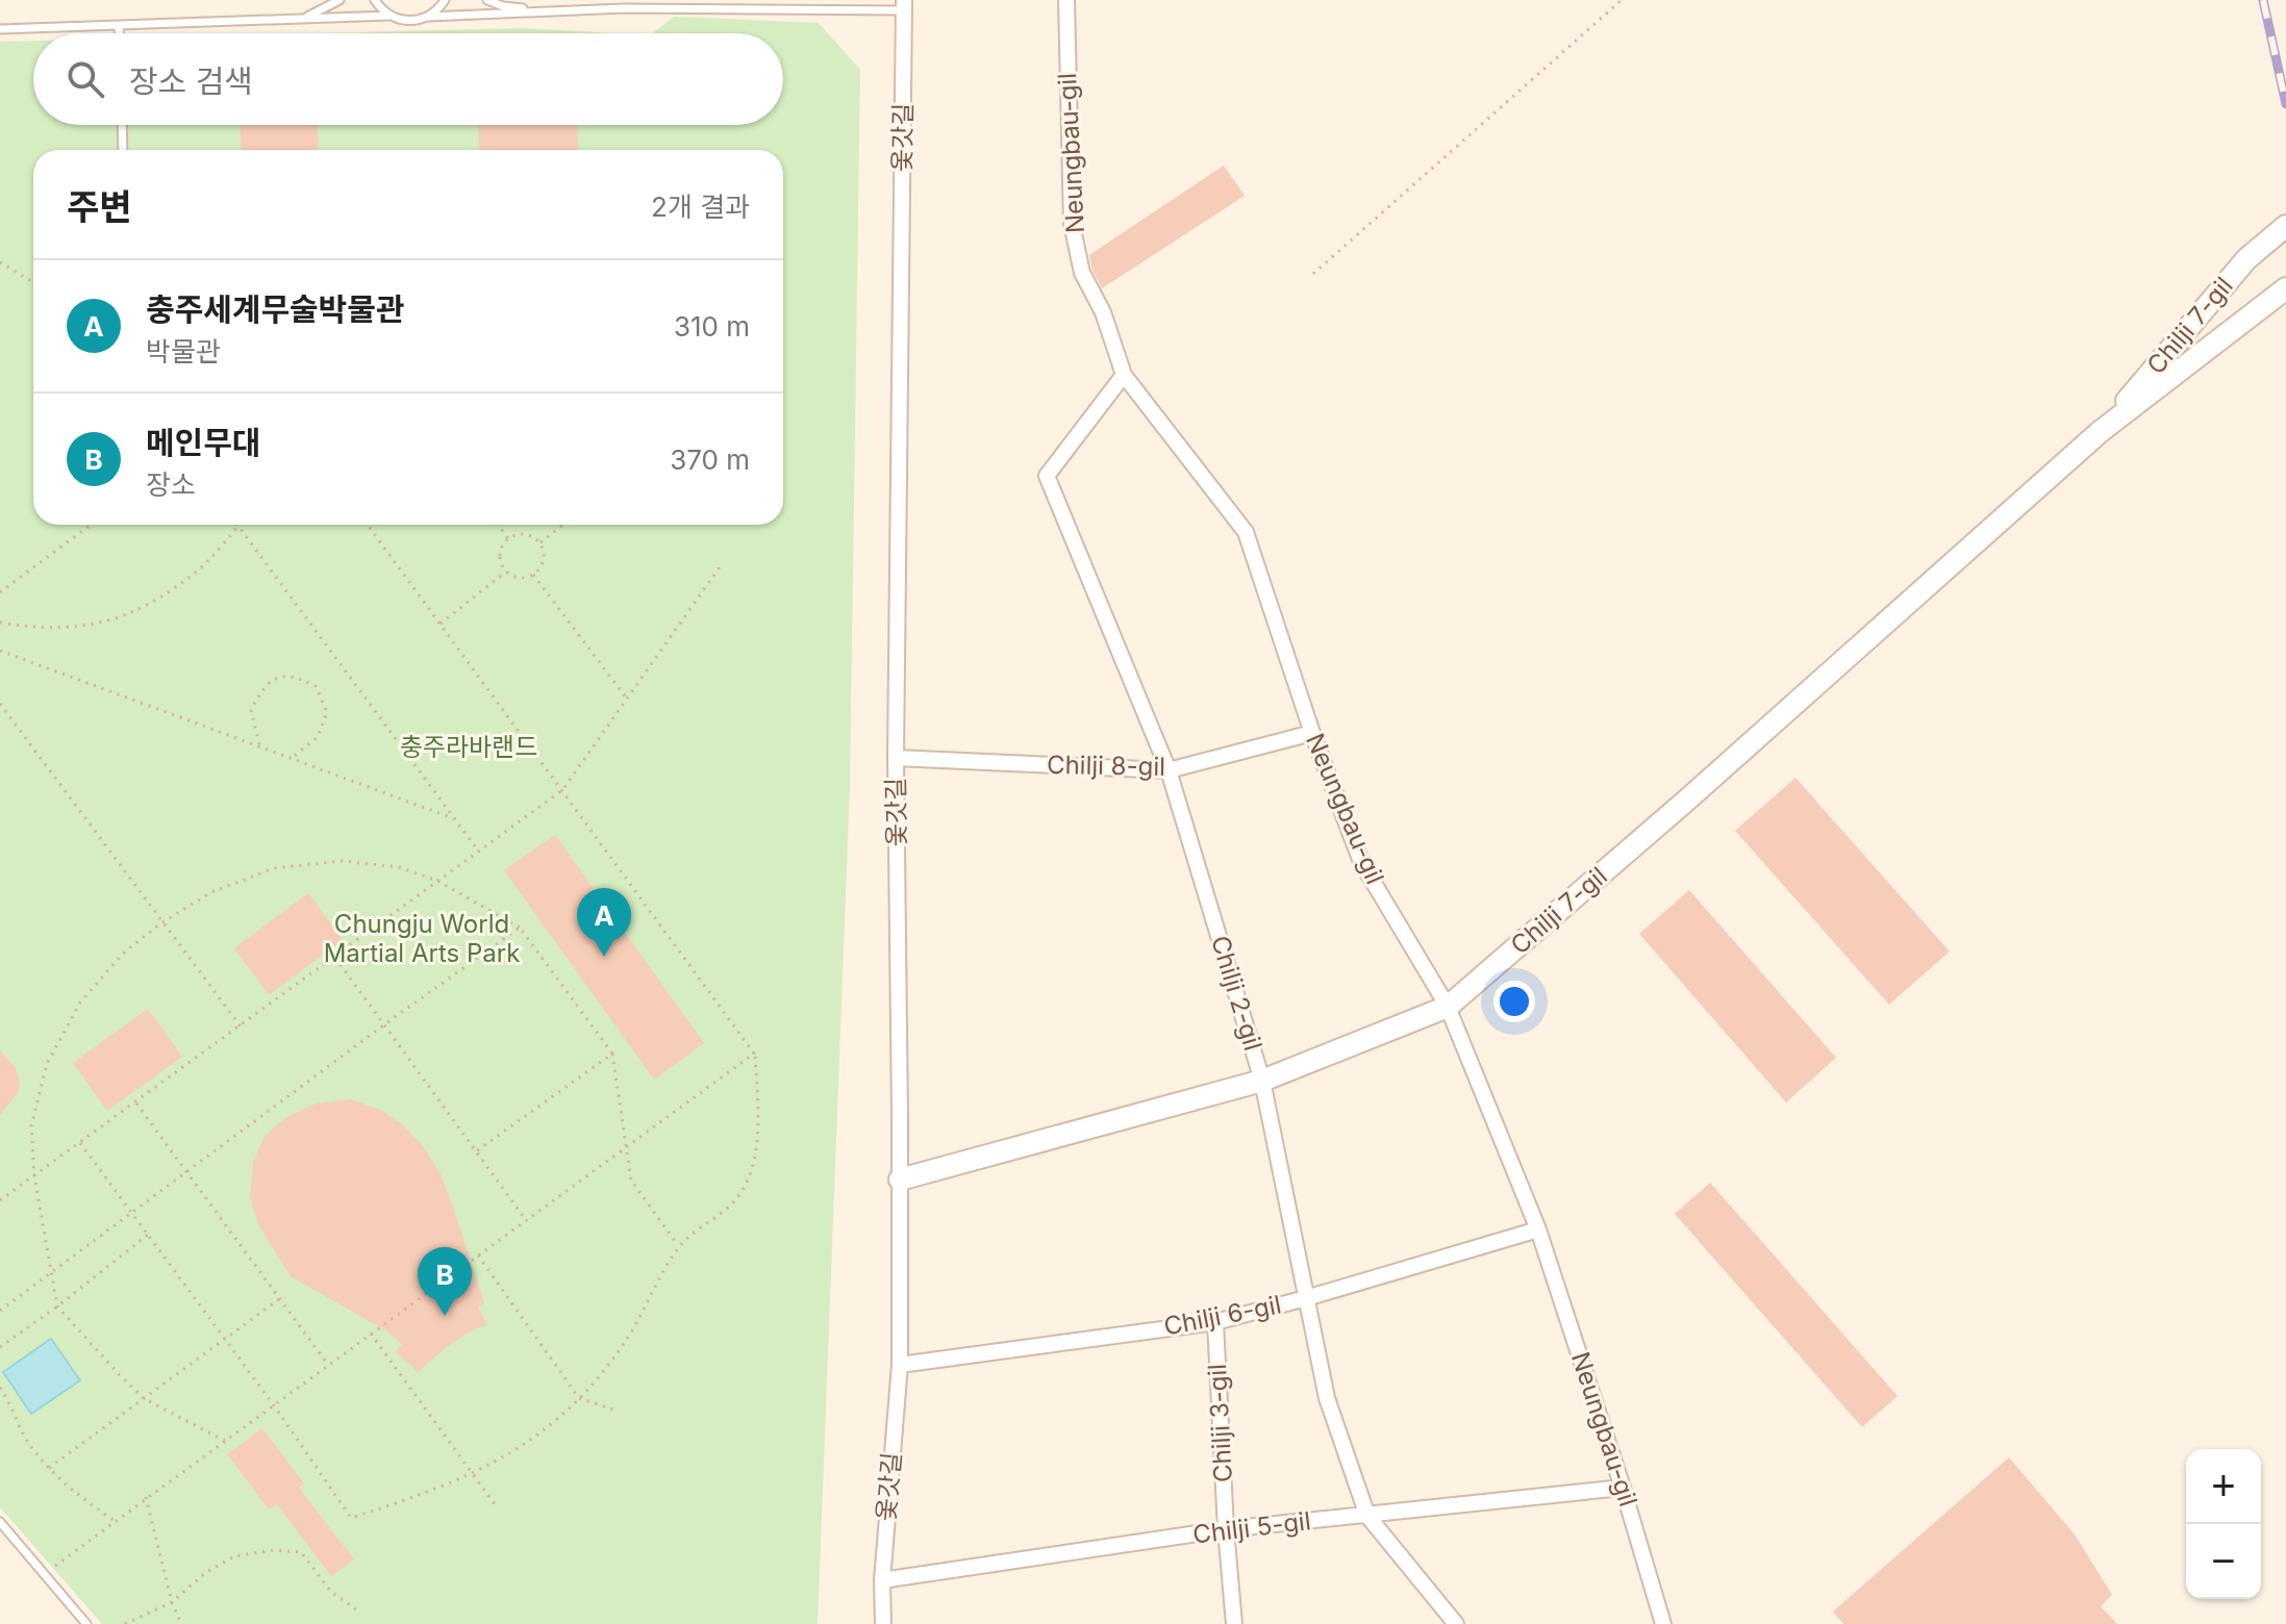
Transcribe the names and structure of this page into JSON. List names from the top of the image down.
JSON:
{
  "streets": {
    "street": [
      "옻갓길",
      "Neungbau-gil",
      "Chilji 7-gil",
      "Chilji 8-gil",
      "Chilji 2-gil",
      "Chilji 6-gil",
      "Chilji 3-gil",
      "Chilji 5-gil"
    ]
  },
  "crossings": [
    ["옻갓길", "Chilji 7-gil"],
    ["옻갓길", "Chilji 8-gil"],
    ["옻갓길", "Chilji 6-gil"],
    ["옻갓길", "Chilji 5-gil"],
    ["Neungbau-gil", "Chilji 7-gil"],
    ["Neungbau-gil", "Chilji 8-gil"],
    ["Neungbau-gil", "Chilji 2-gil"],
    ["Neungbau-gil", "Chilji 6-gil"],
    ["Neungbau-gil", "Chilji 5-gil"],
    ["Chilji 7-gil", "Chilji 2-gil"],
    ["Chilji 8-gil", "Chilji 2-gil"],
    ["Chilji 2-gil", "Chilji 6-gil"],
    ["Chilji 2-gil", "Chilji 5-gil"],
    ["Chilji 6-gil", "Chilji 3-gil"],
    ["Chilji 3-gil", "Chilji 5-gil"]
  ],
  "parks": ["충주라바랜드", "Chungju World Martial Arts Park"],
  "page": {
    "search": "장소 검색",
    "heading": ["주변", "2개 결과"],
    "list": [
      {
        "mark": "A",
        "name": "충주세계무술박물관",
        "note": "박물관",
        "value": "310 m"
      },
      {
        "mark": "B",
        "name": "메인무대",
        "note": "장소",
        "value": "370 m"
      }
    ],
    "pins": ["A", "B"],
    "map_buttons": ["+", "−"]
  }
}
